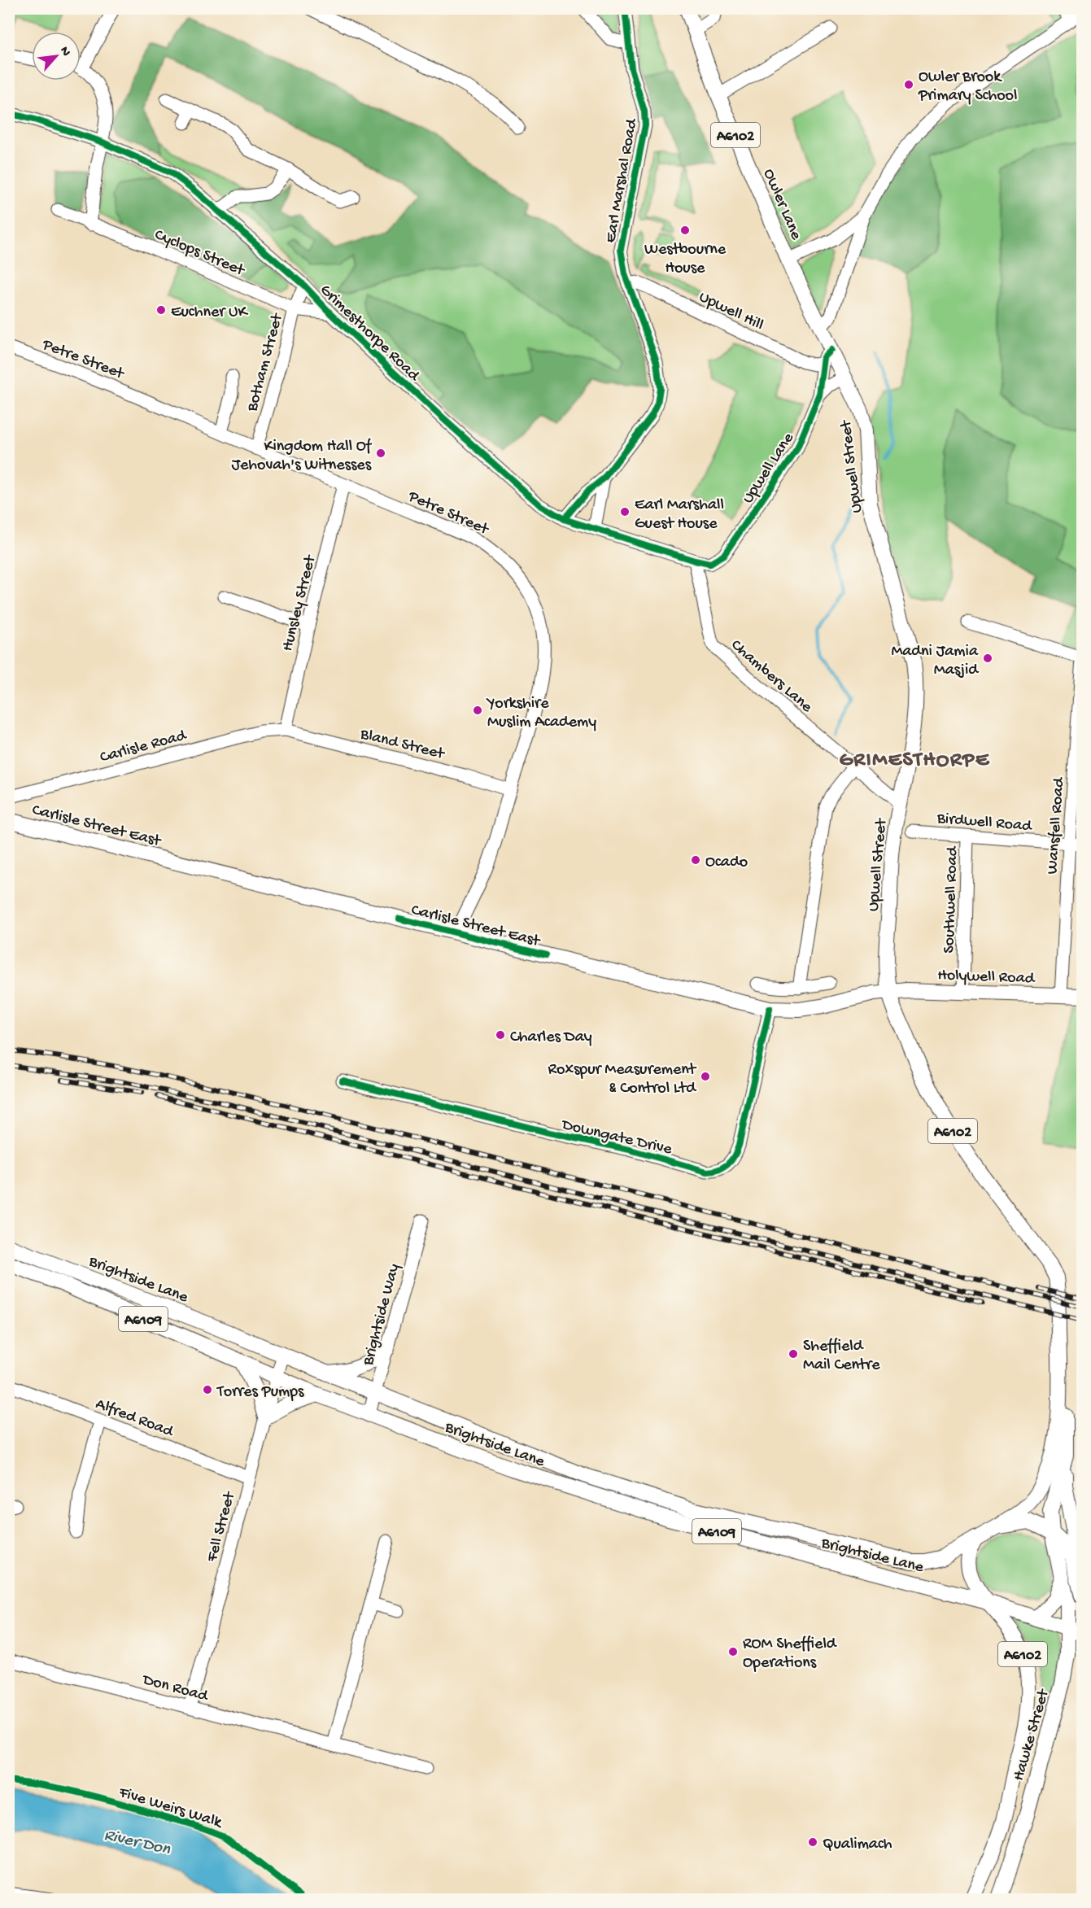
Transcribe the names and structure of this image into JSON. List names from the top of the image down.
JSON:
{
  "streets": {
    "main road": [
      "A6102",
      "Owler Lane",
      "Upwell Street",
      "Carlisle Street East",
      "Holywell Road",
      "Brightside Lane",
      "A6109",
      "Hawke Street"
    ],
    "street": [
      "Earl Marshal Road",
      "Cyclops Street",
      "Upwell Hill",
      "Grimesthorpe Road",
      "Petre Street",
      "Botham Street",
      "Upwell Lane",
      "Hunsley Street",
      "Chambers Lane",
      "Bland Street",
      "Carlisle Road",
      "Birdwell Road",
      "Wansfell Road",
      "Southwell Road",
      "Downgate Drive",
      "Brightside Way",
      "Alfred Road",
      "Fell Street",
      "Don Road"
    ],
    "cycle path": ["Five Weirs Walk"]
  },
  "crossings": [
    ["Earl Marshal Road", "Upwell Hill"],
    ["Earl Marshal Road", "Grimesthorpe Road"],
    ["Owler Lane", "Upwell Street"],
    ["Cyclops Street", "Grimesthorpe Road"],
    ["Cyclops Street", "Botham Street"],
    ["Upwell Hill", "Upwell Lane"],
    ["Grimesthorpe Road", "Botham Street"],
    ["Grimesthorpe Road", "Upwell Lane"],
    ["Grimesthorpe Road", "Chambers Lane"],
    ["Petre Street", "Botham Street"],
    ["Petre Street", "Hunsley Street"],
    ["Petre Street", "Bland Street"],
    ["Petre Street", "Carlisle Street East"],
    ["Upwell Lane", "Upwell Street"],
    ["Upwell Street", "Chambers Lane"],
    ["Upwell Street", "Carlisle Street East"],
    ["Upwell Street", "Holywell Road"],
    ["Upwell Street", "Brightside Lane"],
    ["Upwell Street", "Hawke Street"],
    ["Hunsley Street", "Bland Street"],
    ["Hunsley Street", "Carlisle Road"],
    ["Bland Street", "Carlisle Road"],
    ["Birdwell Road", "Wansfell Road"],
    ["Birdwell Road", "Southwell Road"],
    ["Carlisle Street East", "Holywell Road"],
    ["Carlisle Street East", "Downgate Drive"],
    ["Wansfell Road", "Holywell Road"],
    ["Southwell Road", "Holywell Road"],
    ["Brightside Lane", "Brightside Way"],
    ["Brightside Lane", "Fell Street"],
    ["Brightside Lane", "Hawke Street"],
    ["Alfred Road", "Fell Street"],
    ["Fell Street", "Don Road"]
  ],
  "districts": ["GRIMESTHORPE"],
  "water": ["River Don"],
  "places": [
    "Owler Brook Primary School",
    "Westbourne House",
    "Euchner UK",
    "Kingdom Hall Of Jehovah's Witnesses",
    "Earl Marshall Guest House",
    "Madni Jamia Masjid",
    "Yorkshire Muslim Academy",
    "Ocado",
    "Charles Day",
    "Roxspur Measurement & Control Ltd",
    "Sheffield Mail Centre",
    "Torres Pumps",
    "ROM Sheffield Operations",
    "Qualimach"
  ],
  "north": "top right"
}
